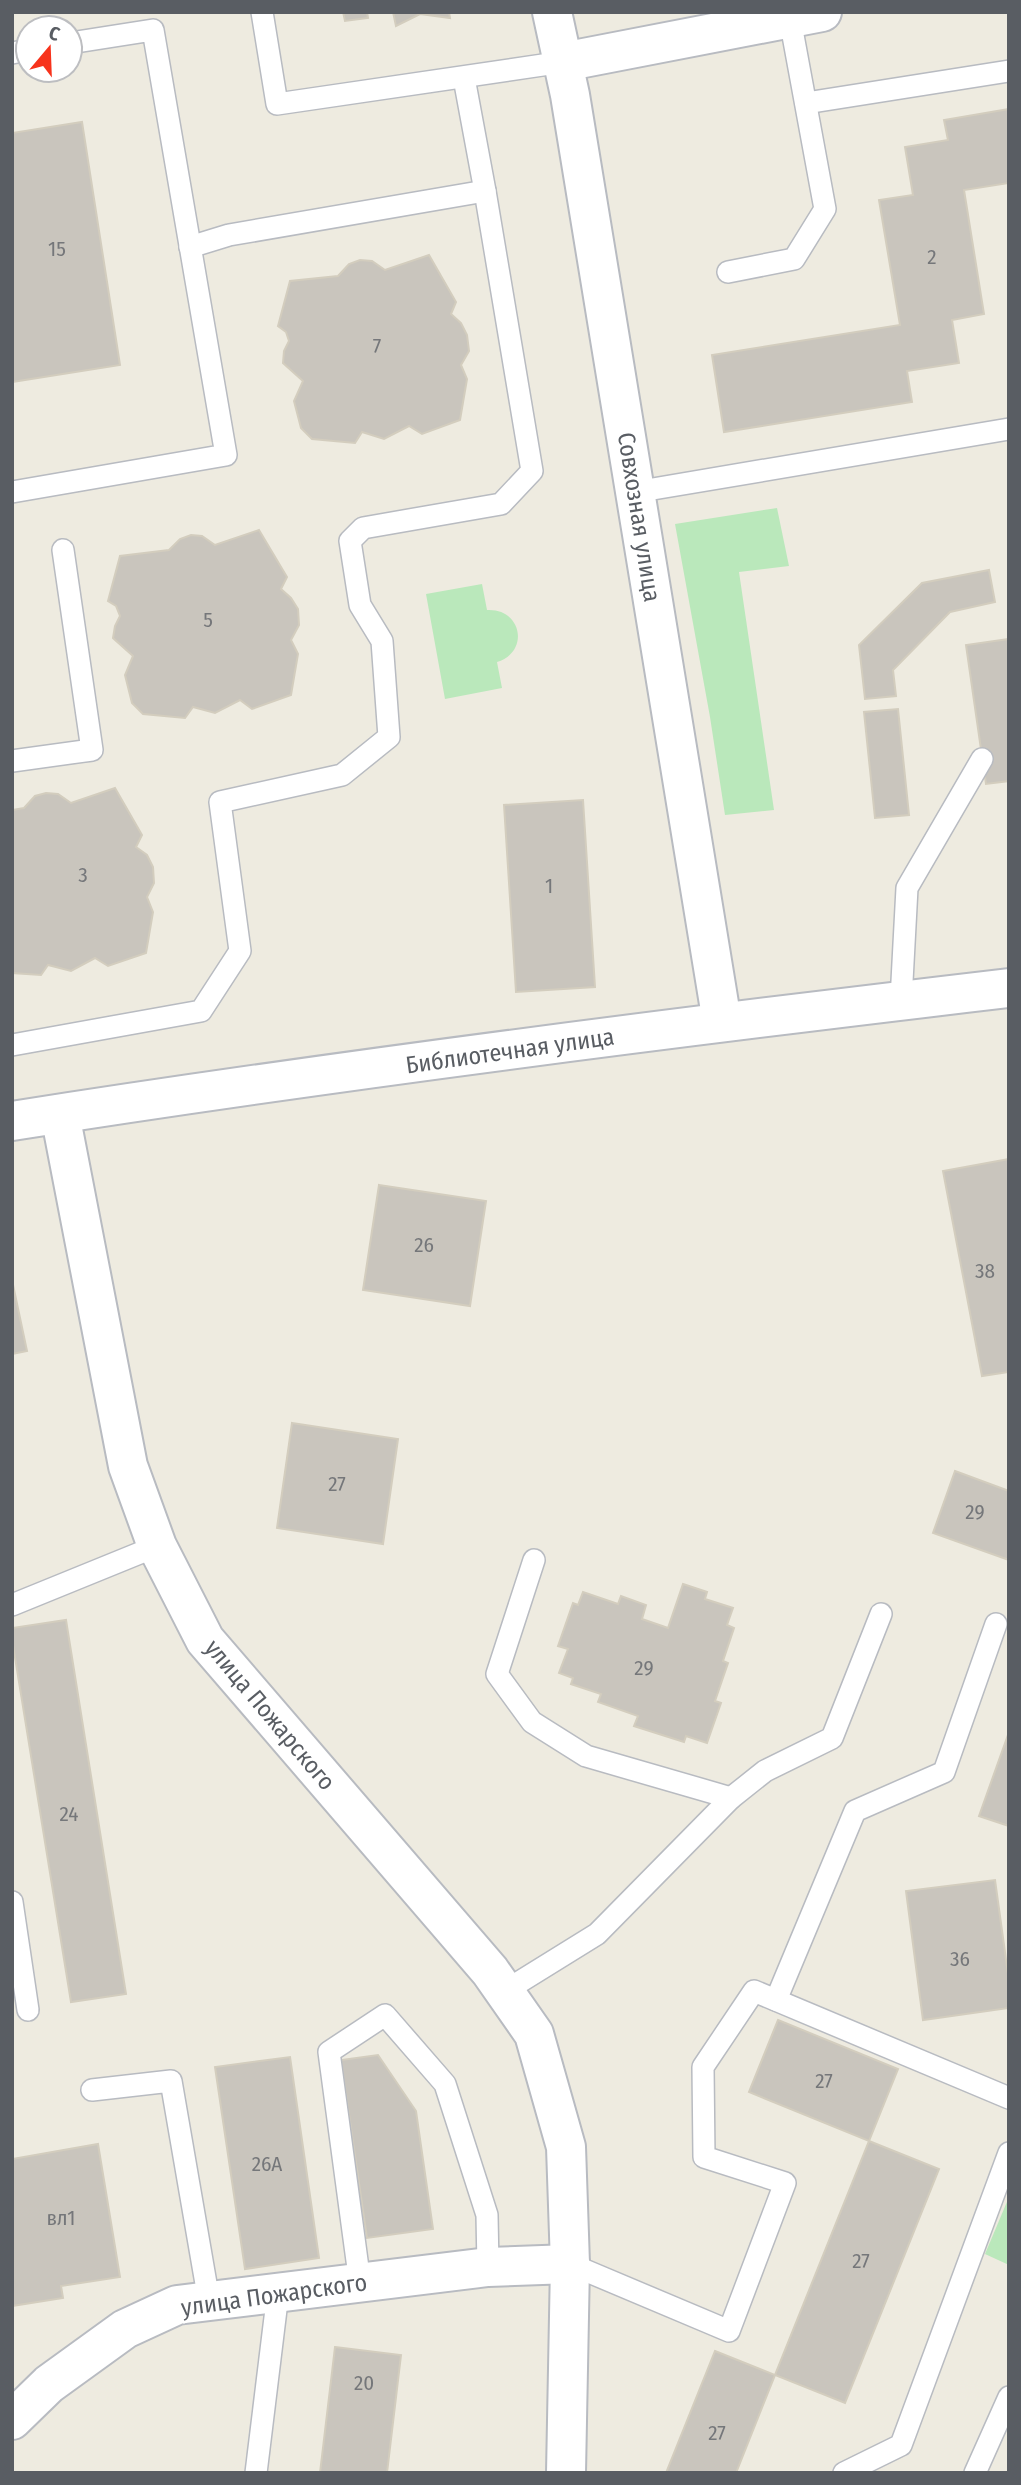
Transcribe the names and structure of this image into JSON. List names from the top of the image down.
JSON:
{
  "streets": {
    "street": ["Совхозная улица", "Библиотечная улица", "улица Пожарского"]
  },
  "crossings": [
    ["Совхозная улица", "Библиотечная улица"],
    ["Библиотечная улица", "улица Пожарского"]
  ],
  "house_numbers": [
    "15",
    "2",
    "7",
    "5",
    "3",
    "1",
    "26",
    "38",
    "27",
    "29",
    "29",
    "24",
    "36",
    "27",
    "26А",
    "вл1",
    "27",
    "20",
    "27"
  ],
  "north": "top"
}
